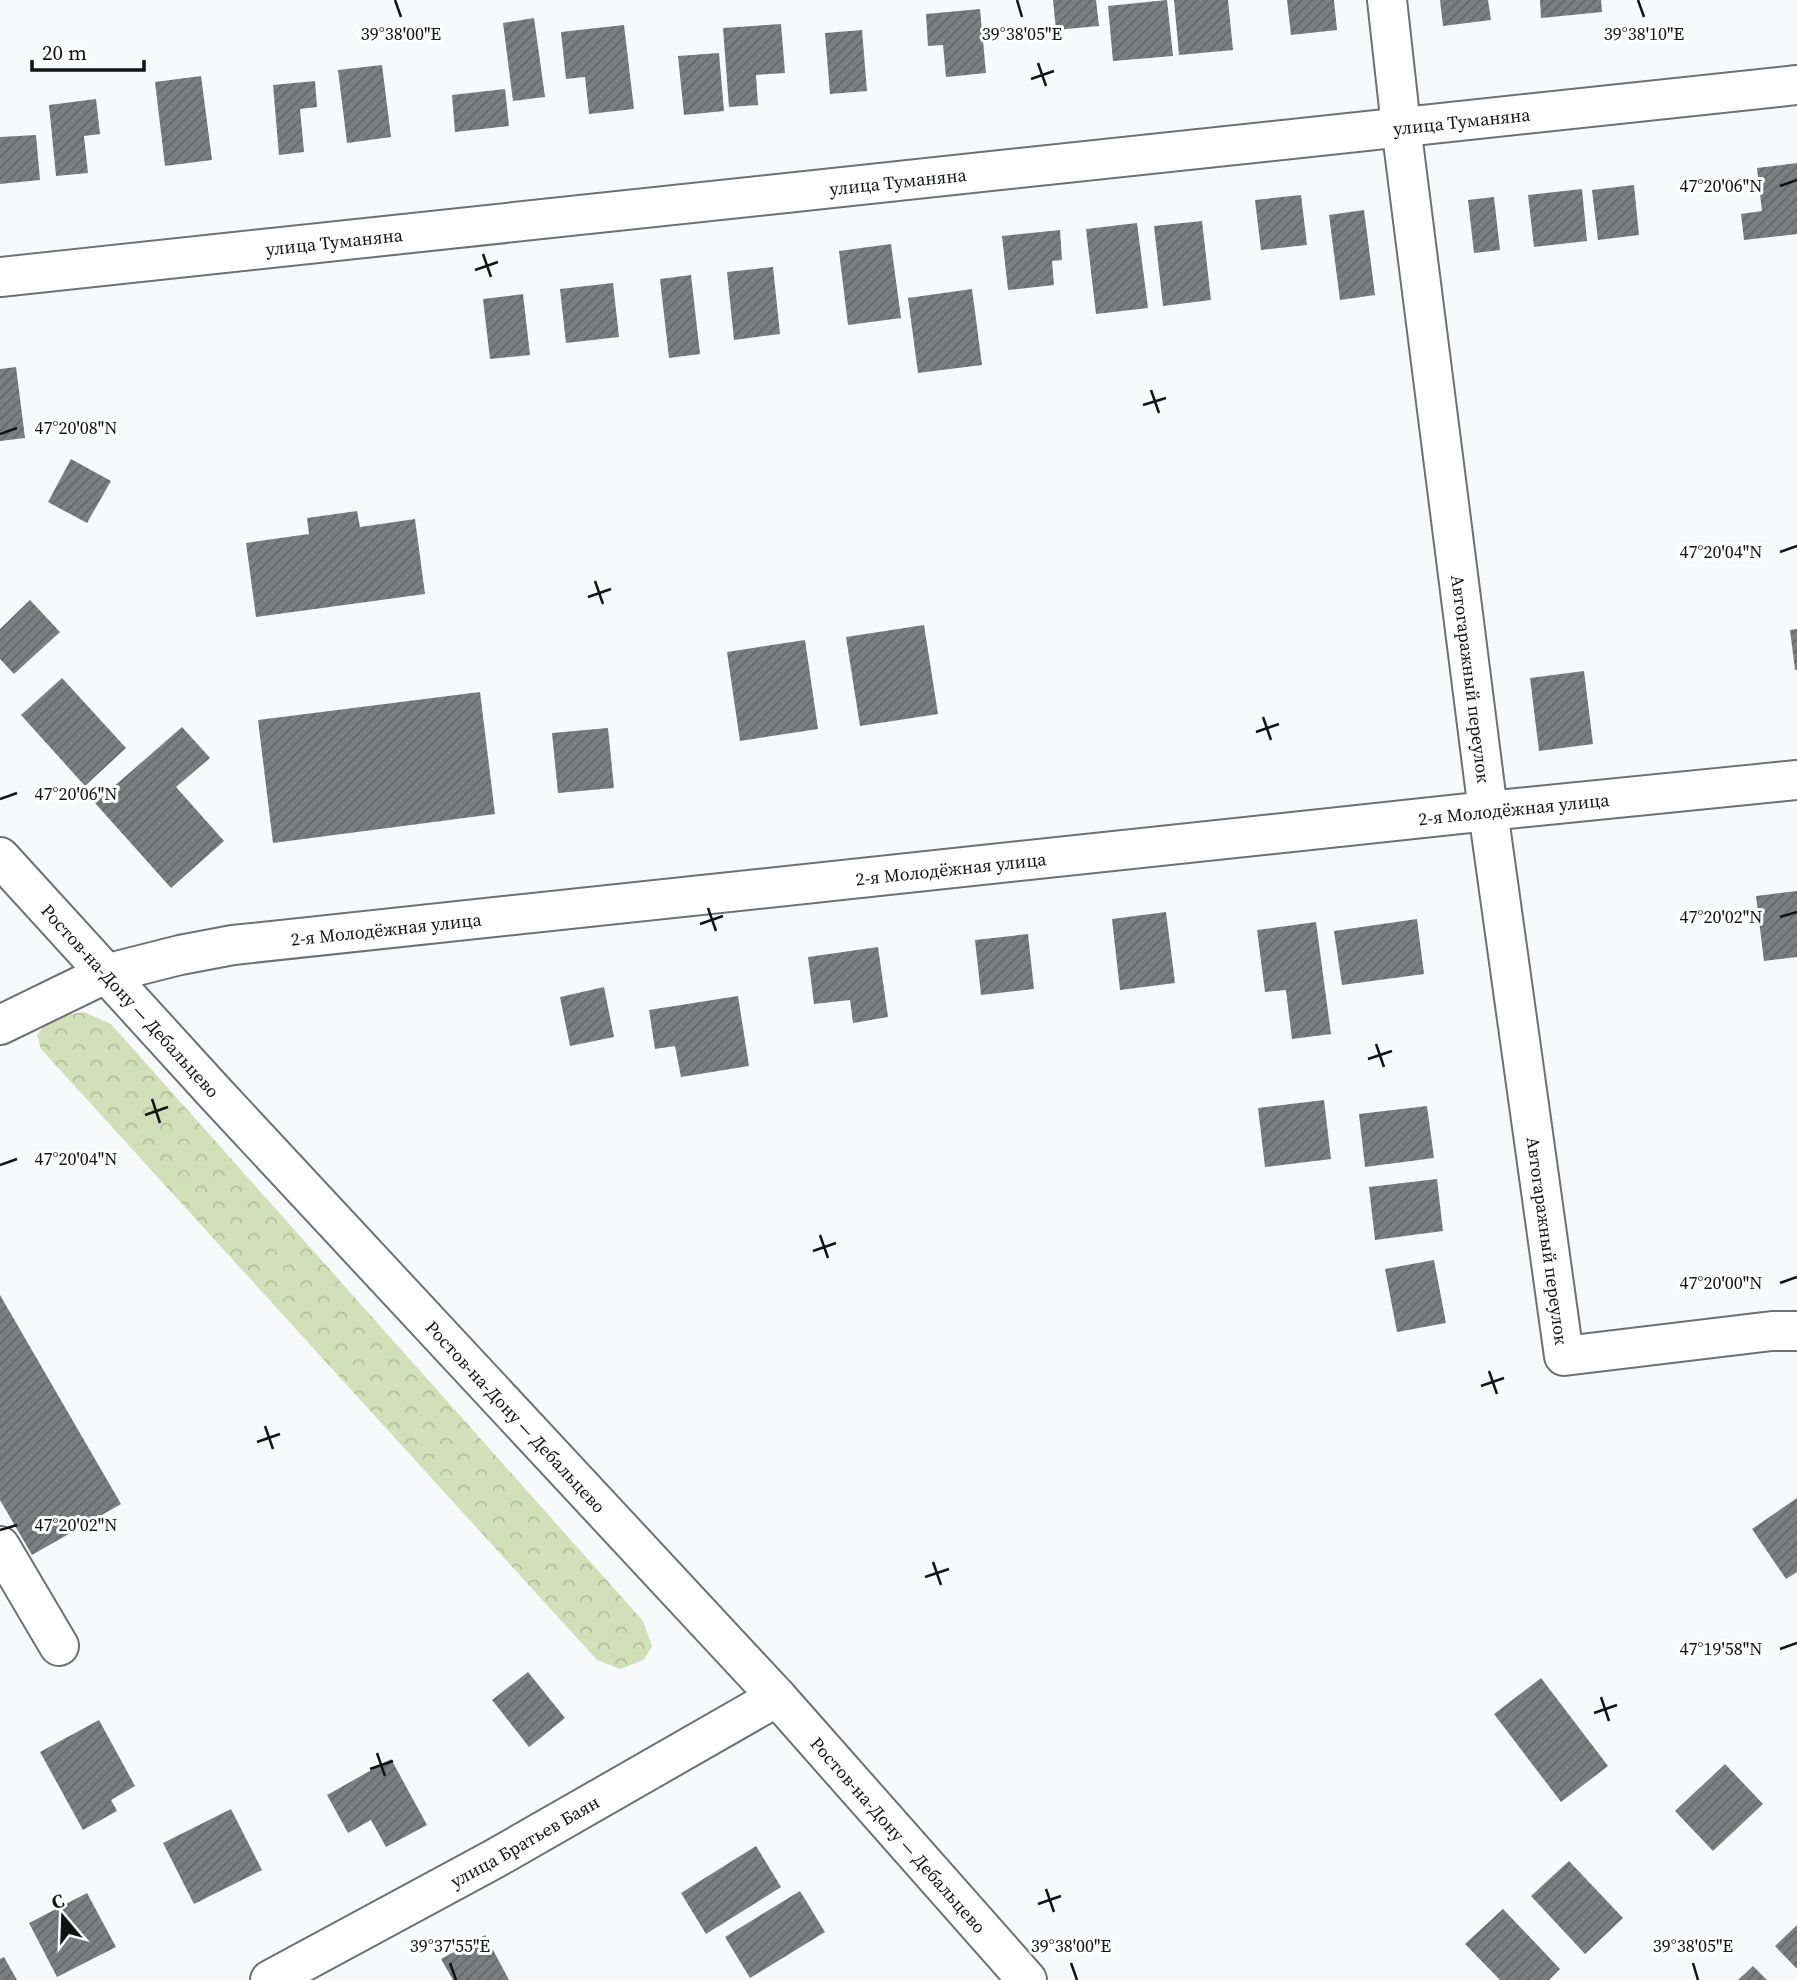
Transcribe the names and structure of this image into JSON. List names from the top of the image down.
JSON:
{
  "streets": {
    "street": [
      "улица Туманяна",
      "Автогаражный переулок",
      "2-я Молодёжная улица",
      "Ростов-на-Дону — Дебальцево",
      "улица Братьев Баян"
    ]
  },
  "crossings": [
    ["улица Туманяна", "Автогаражный переулок"],
    ["Автогаражный переулок", "2-я Молодёжная улица"],
    ["2-я Молодёжная улица", "Ростов-на-Дону — Дебальцево"],
    ["Ростов-на-Дону — Дебальцево", "улица Братьев Баян"]
  ],
  "scale_bar": "20 m",
  "north": "top",
  "coordinates": [
    "39°38'00\"E",
    "39°38'05\"E",
    "39°38'10\"E",
    "47°20'06\"N",
    "47°20'08\"N",
    "47°20'04\"N",
    "47°20'02\"N",
    "47°20'00\"N",
    "47°19'58\"N",
    "39°37'55\"E"
  ]
}
